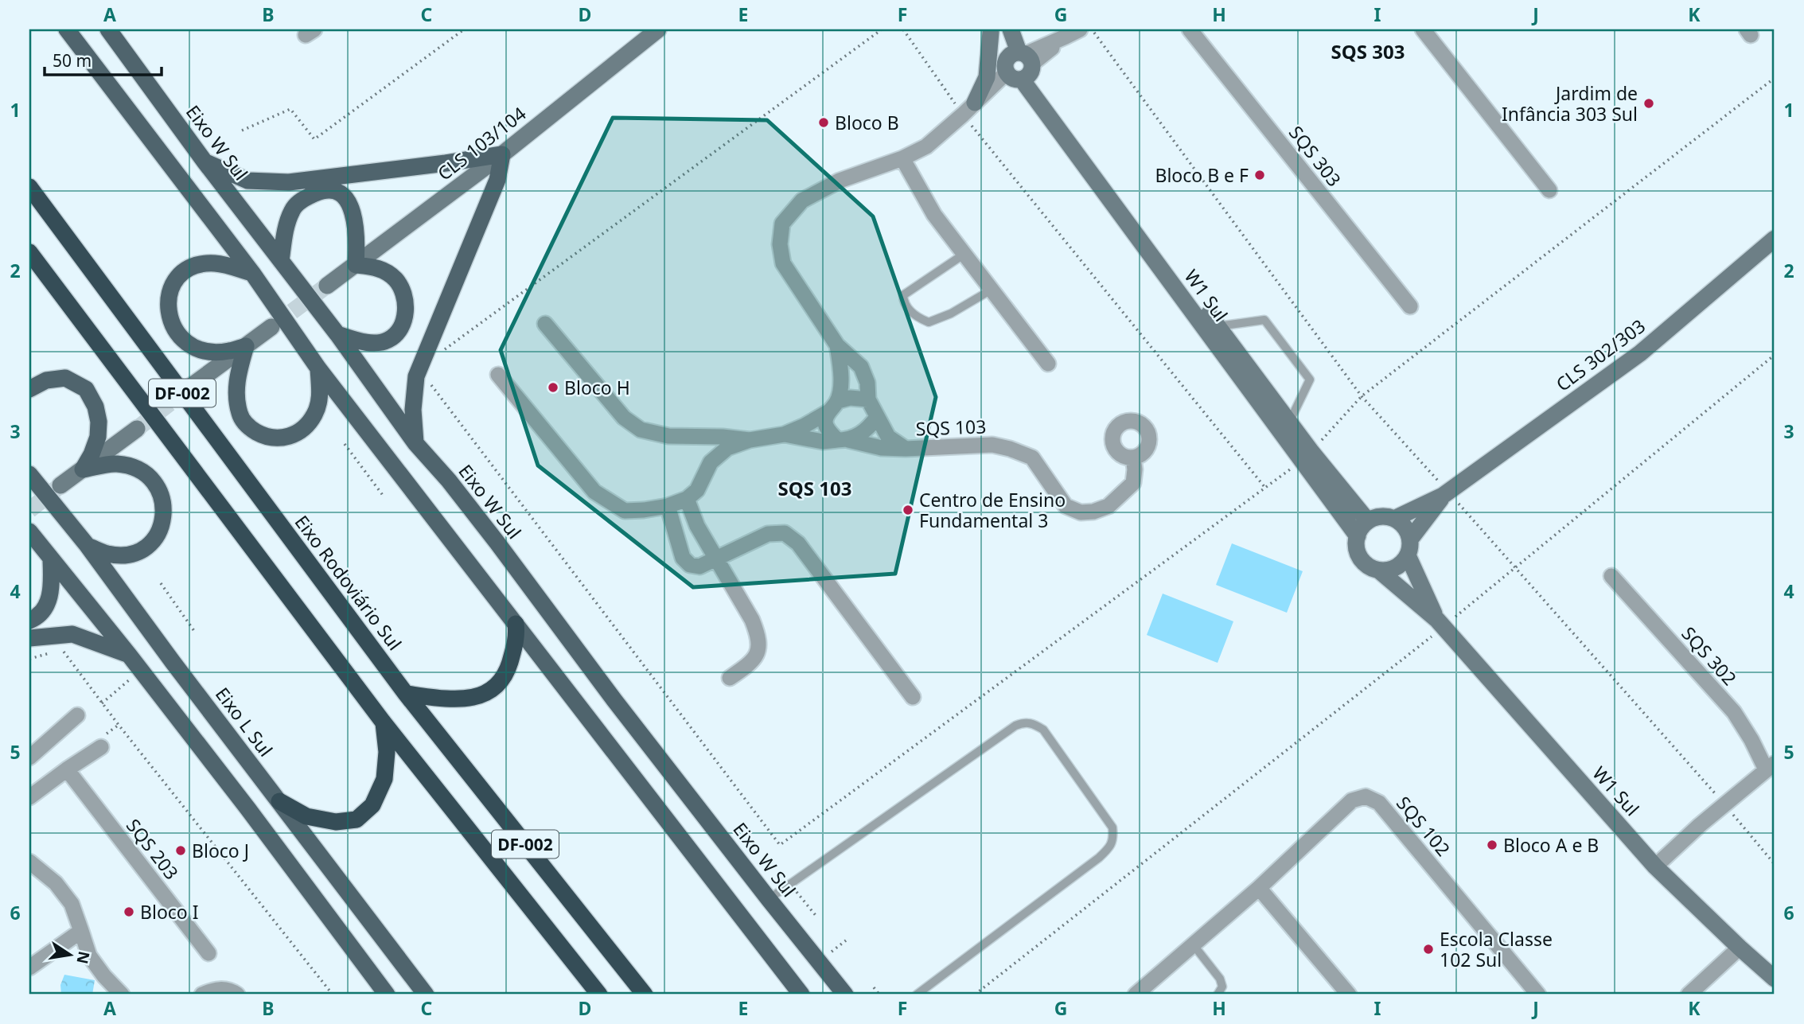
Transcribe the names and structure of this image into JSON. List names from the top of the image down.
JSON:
{
  "streets": {
    "highway": ["DF-002", "Eixo Rodoviário Sul"],
    "main road": ["Eixo W Sul", "Eixo L Sul"],
    "street": [
      "CLS 103/104",
      "SQS 303",
      "W1 Sul",
      "CLS 302/303",
      "SQS 103",
      "SQS 302",
      "SQS 102",
      "SQS 203"
    ]
  },
  "crossings": [
    ["W1 Sul", "CLS 302/303"],
    ["W1 Sul", "SQS 103"],
    ["W1 Sul", "SQS 302"]
  ],
  "districts": ["SQS 303", "SQS 103"],
  "places": [
    "Jardim de Infância 303 Sul",
    "Bloco B",
    "Bloco B e F",
    "Bloco H",
    "Centro de Ensino Fundamental 3",
    "Bloco A e B",
    "Bloco J",
    "Bloco I",
    "Escola Classe 102 Sul"
  ],
  "scale_bar": "50 m",
  "north": "right",
  "grid": {
    "columns": [
      "A",
      "B",
      "C",
      "D",
      "E",
      "F",
      "G",
      "H",
      "I",
      "J",
      "K"
    ],
    "rows": [
      "1",
      "2",
      "3",
      "4",
      "5",
      "6"
    ]
  }
}
